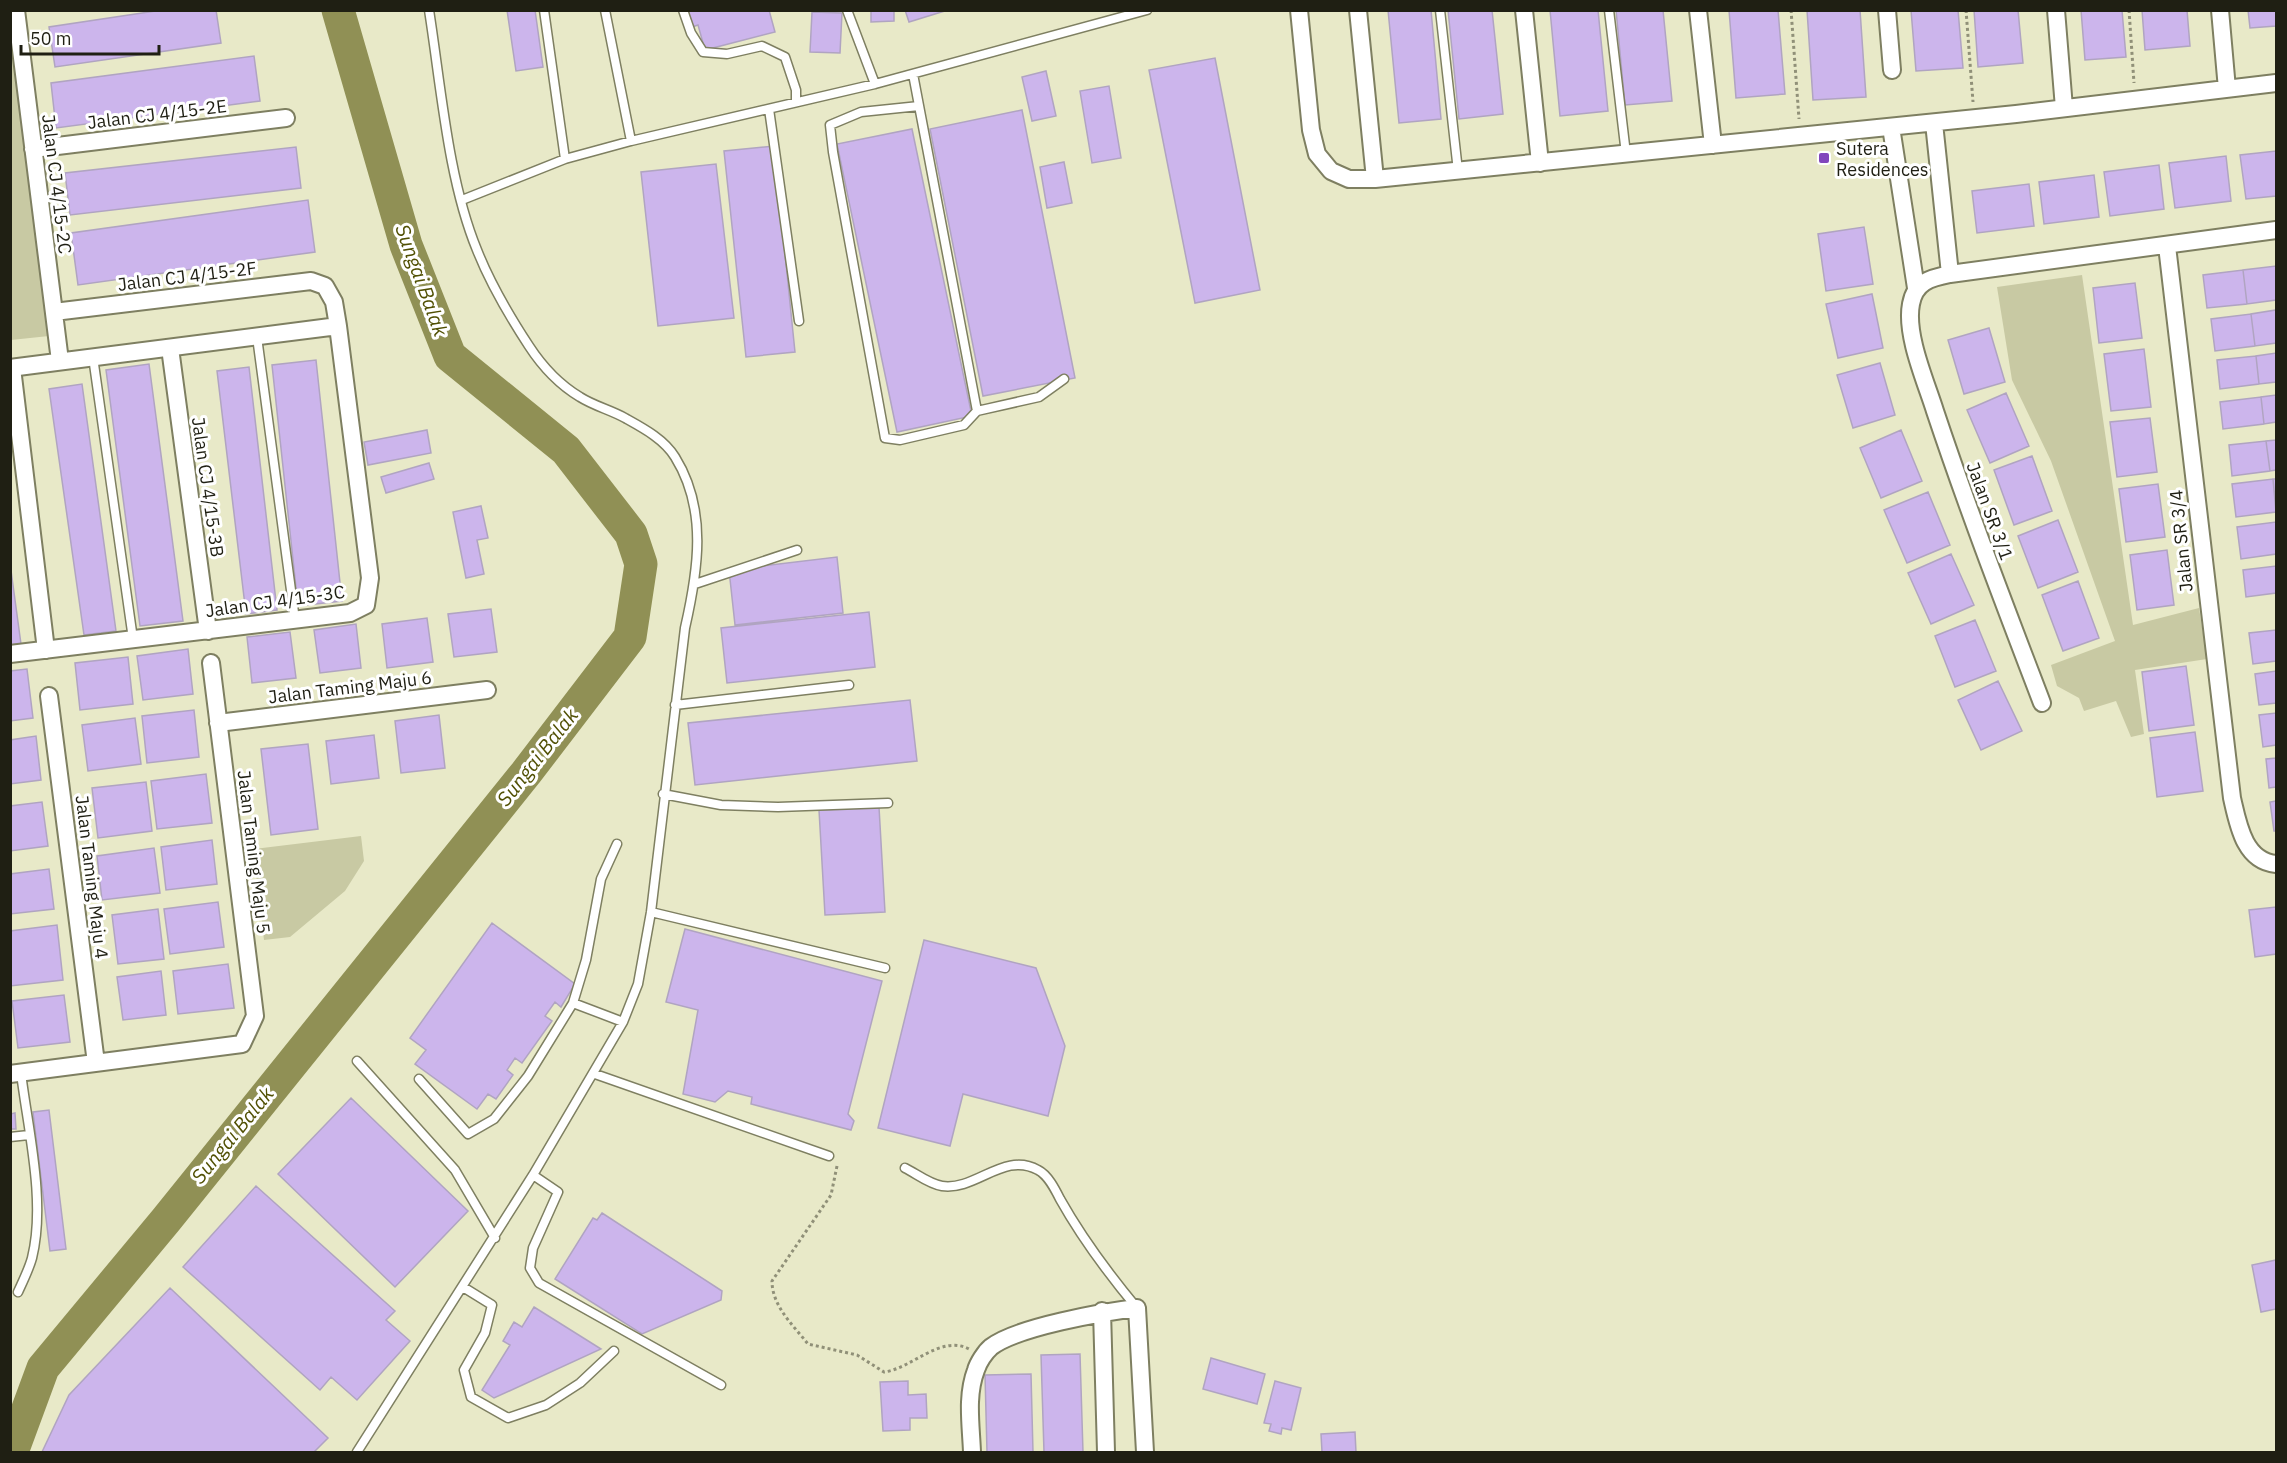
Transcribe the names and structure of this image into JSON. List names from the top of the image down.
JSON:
{
  "streets": {
    "street": [
      "Jalan CJ 4/15-2E",
      "Jalan CJ 4/15-2C",
      "Jalan CJ 4/15-2F",
      "Jalan CJ 4/15-3B",
      "Jalan SR 3/1",
      "Jalan SR 3/4",
      "Jalan CJ 4/15-3C",
      "Jalan Taming Maju 6",
      "Jalan Taming Maju 5",
      "Jalan Taming Maju 4"
    ]
  },
  "crossings": [
    ["Jalan CJ 4/15-2E", "Jalan CJ 4/15-2C"],
    ["Jalan CJ 4/15-2C", "Jalan CJ 4/15-2F"],
    ["Jalan CJ 4/15-2F", "Jalan CJ 4/15-3C"],
    ["Jalan CJ 4/15-3B", "Jalan CJ 4/15-3C"],
    ["Jalan Taming Maju 6", "Jalan Taming Maju 5"],
    ["Jalan Taming Maju 5", "Jalan Taming Maju 4"]
  ],
  "water": ["Sungai Balak"],
  "places": {
    "transit": ["Sutera Residences"]
  },
  "scale_bar": "50 m"
}
